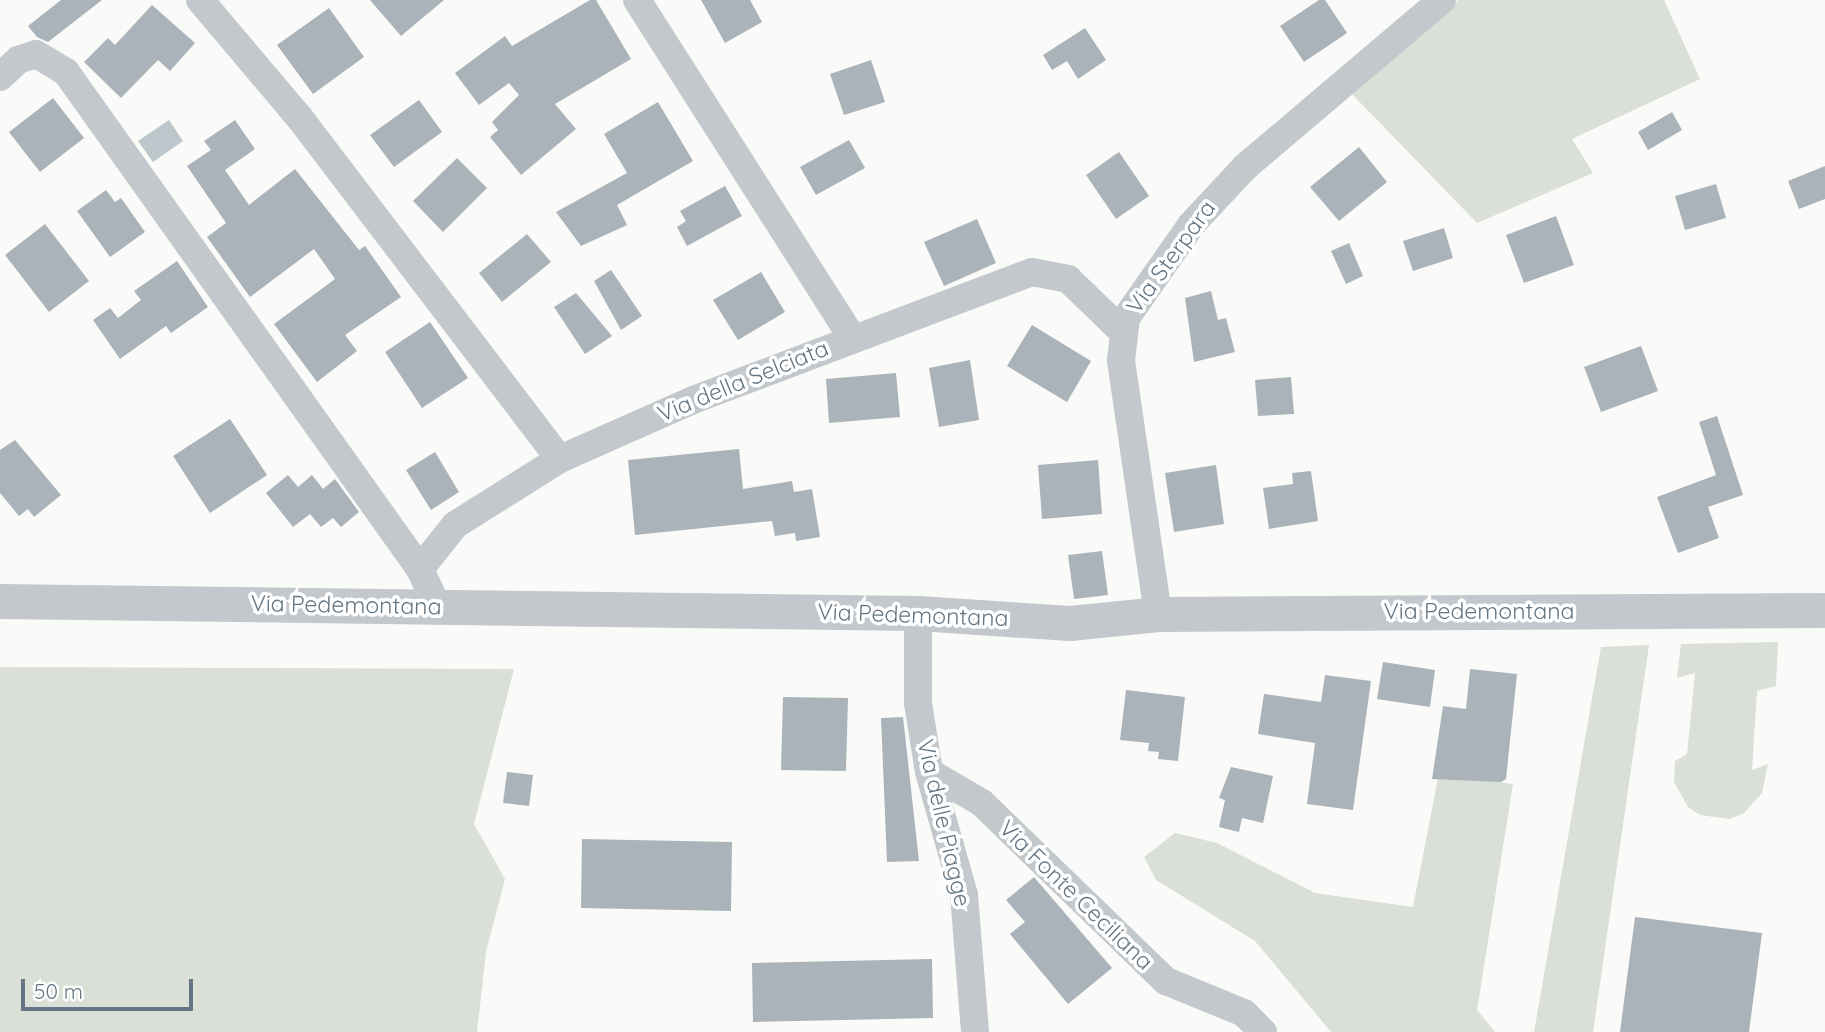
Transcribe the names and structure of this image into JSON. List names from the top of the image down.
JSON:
{
  "streets": {
    "street": [
      "Via Sterpara",
      "Via della Selciata",
      "Via Pedemontana",
      "Via delle Piagge",
      "Via Fonte Ceciliana"
    ]
  },
  "crossings": [
    ["Via Sterpara", "Via della Selciata"],
    ["Via Sterpara", "Via Pedemontana"],
    ["Via Pedemontana", "Via delle Piagge"],
    ["Via delle Piagge", "Via Fonte Ceciliana"]
  ],
  "scale_bar": "50 m"
}
